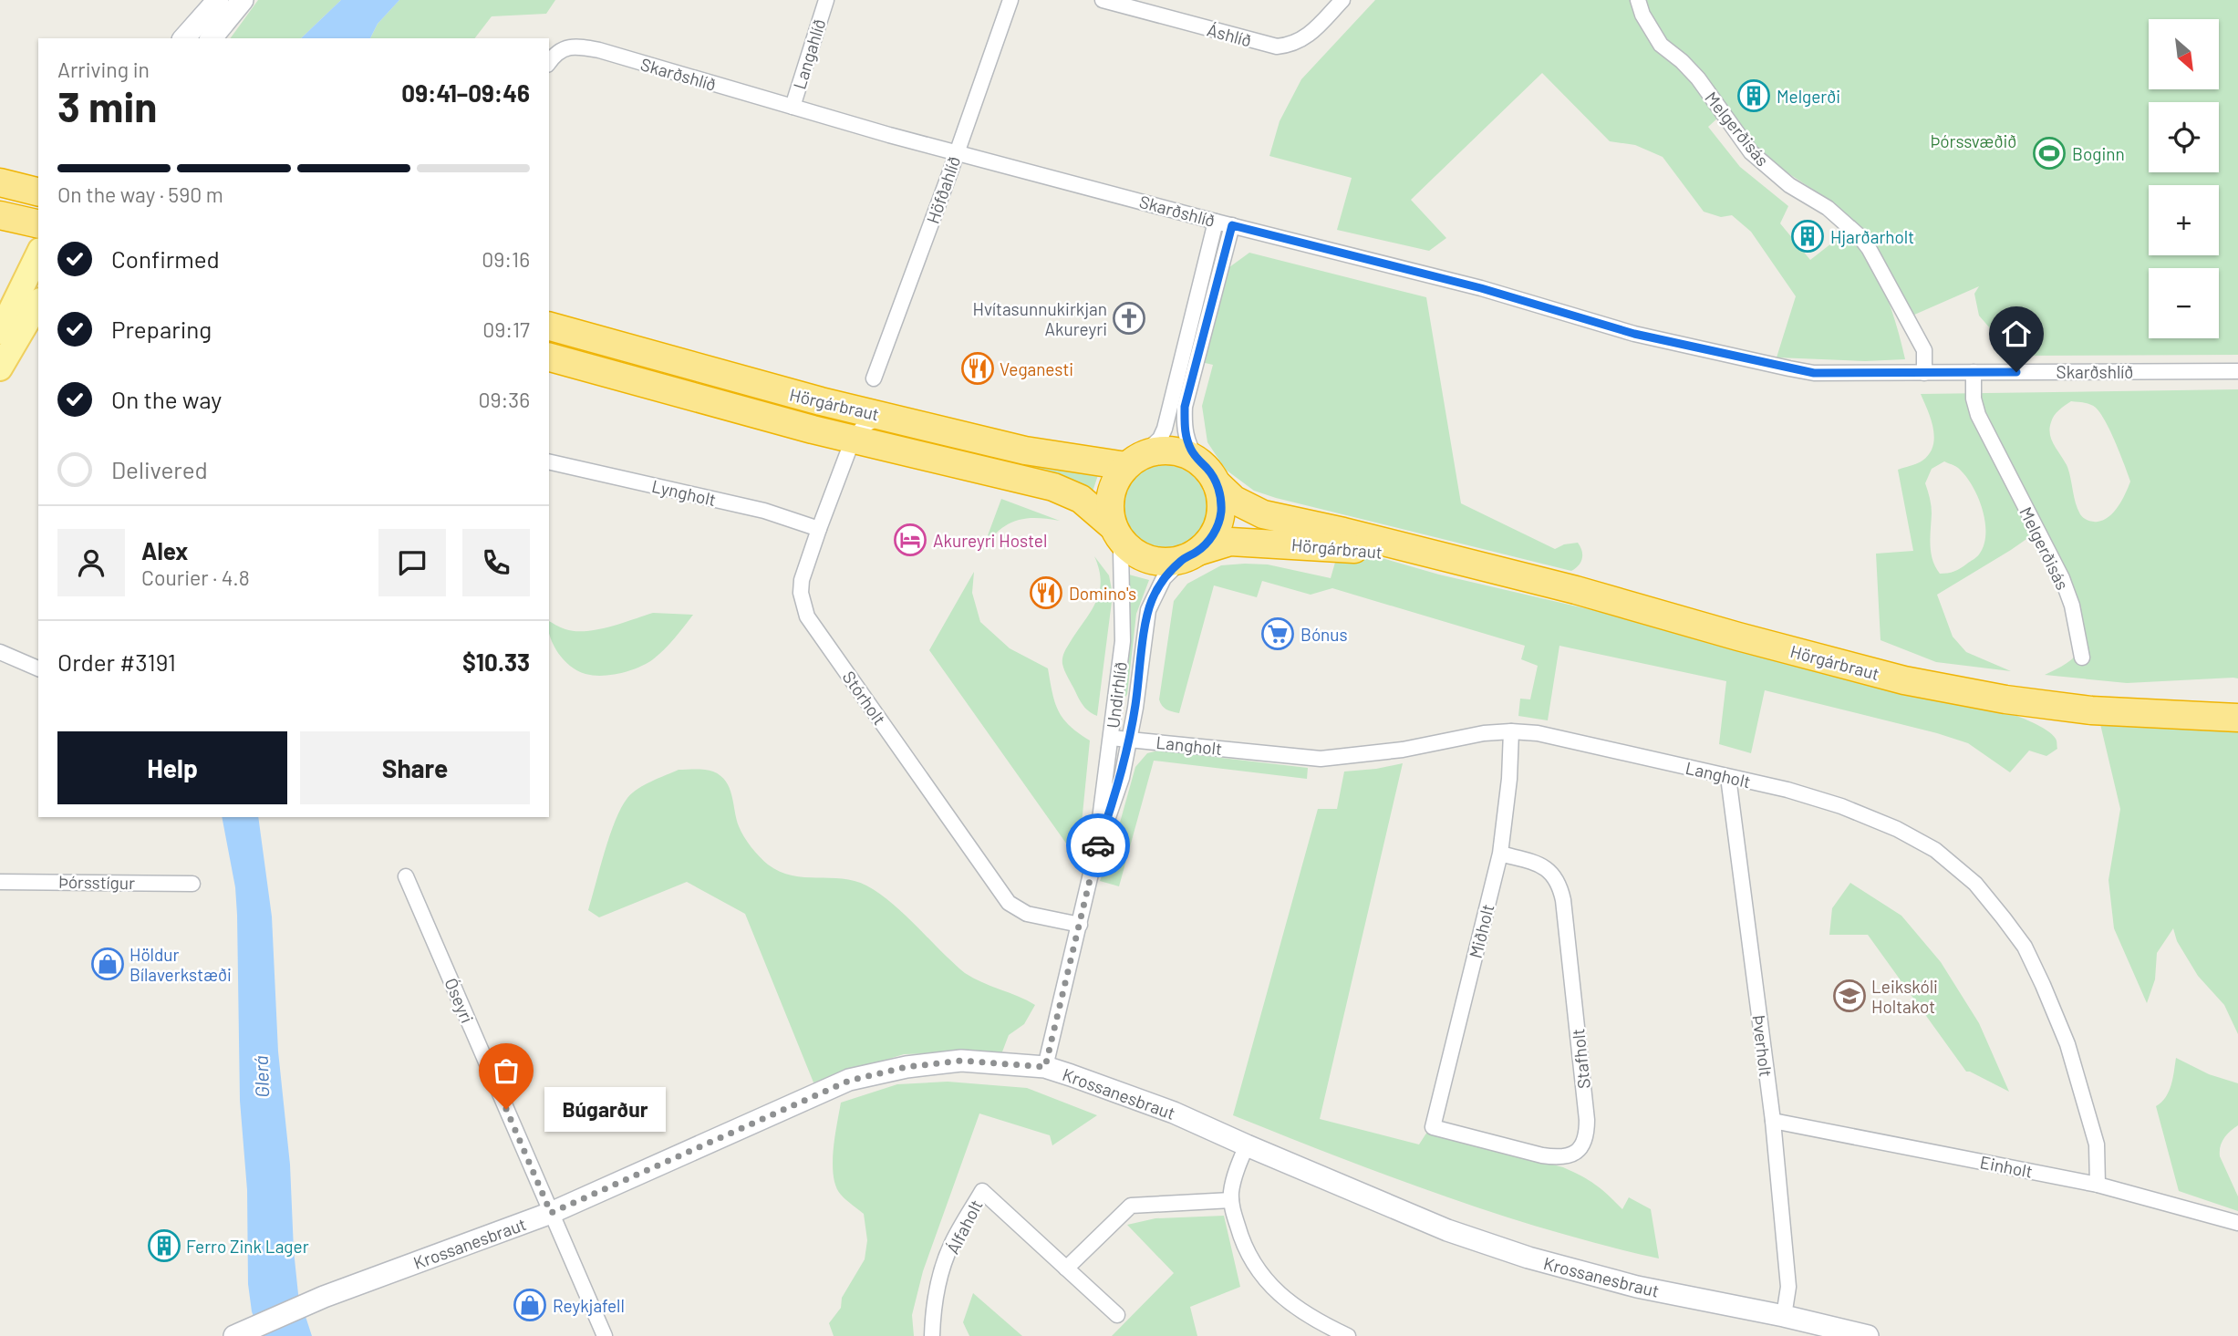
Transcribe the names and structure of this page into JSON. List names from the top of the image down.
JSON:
{
  "streets": {
    "highway": ["Hörgárbraut"],
    "street": [
      "Áshlíð",
      "Langahlíð",
      "Skarðshlíð",
      "Melgerðisás",
      "Höfðahlíð",
      "Lyngholt",
      "Undirhlíð",
      "Stórholt",
      "Langholt",
      "Þórsstígur",
      "Miðholt",
      "Óseyri",
      "Þverholt",
      "Stafholt",
      "Krossanesbraut",
      "Einholt",
      "Álfaholt"
    ]
  },
  "crossings": [
    ["Langahlíð", "Skarðshlíð"],
    ["Skarðshlíð", "Melgerðisás"],
    ["Skarðshlíð", "Höfðahlíð"],
    ["Hörgárbraut", "Undirhlíð"],
    ["Hörgárbraut", "Stórholt"],
    ["Lyngholt", "Stórholt"],
    ["Undirhlíð", "Stórholt"],
    ["Undirhlíð", "Langholt"],
    ["Undirhlíð", "Krossanesbraut"],
    ["Langholt", "Miðholt"],
    ["Langholt", "Þverholt"],
    ["Langholt", "Einholt"],
    ["Miðholt", "Stafholt"],
    ["Óseyri", "Krossanesbraut"],
    ["Þverholt", "Krossanesbraut"],
    ["Þverholt", "Einholt"]
  ],
  "water": ["Glerá"],
  "parks": ["Þórssvæðið"],
  "places": {
    "building": ["Melgerði", "Hjarðarholt", "Ferro Zink Lager"],
    "sports": ["Boginn"],
    "church": ["Hvítasunnukirkjan Akureyri"],
    "restaurant": ["Veganesti", "Domino's"],
    "hotel": ["Akureyri Hostel"],
    "supermarket": ["Bónus"],
    "shop": ["Höldur Bílaverkstæði", "Reykjafell"],
    "school or university": ["Leikskóli Holtakot"],
    "other": ["Búgarður"]
  },
  "north": "bottom right",
  "page": {
    "map_buttons": ["+", "−"],
    "heading": ["3 min", "Arriving in", "09:41–09:46"],
    "panel": [
      "Alex",
      "Courier · 4.8",
      "Order #3191",
      "$10.33"
    ],
    "bar": "On the way · 590 m",
    "list": [
      ["Confirmed", "09:16"],
      ["Preparing", "09:17"],
      ["On the way", "09:36"],
      "Delivered"
    ],
    "buttons": ["Help", "Share"],
    "bubble": "Búgarður"
  }
}
